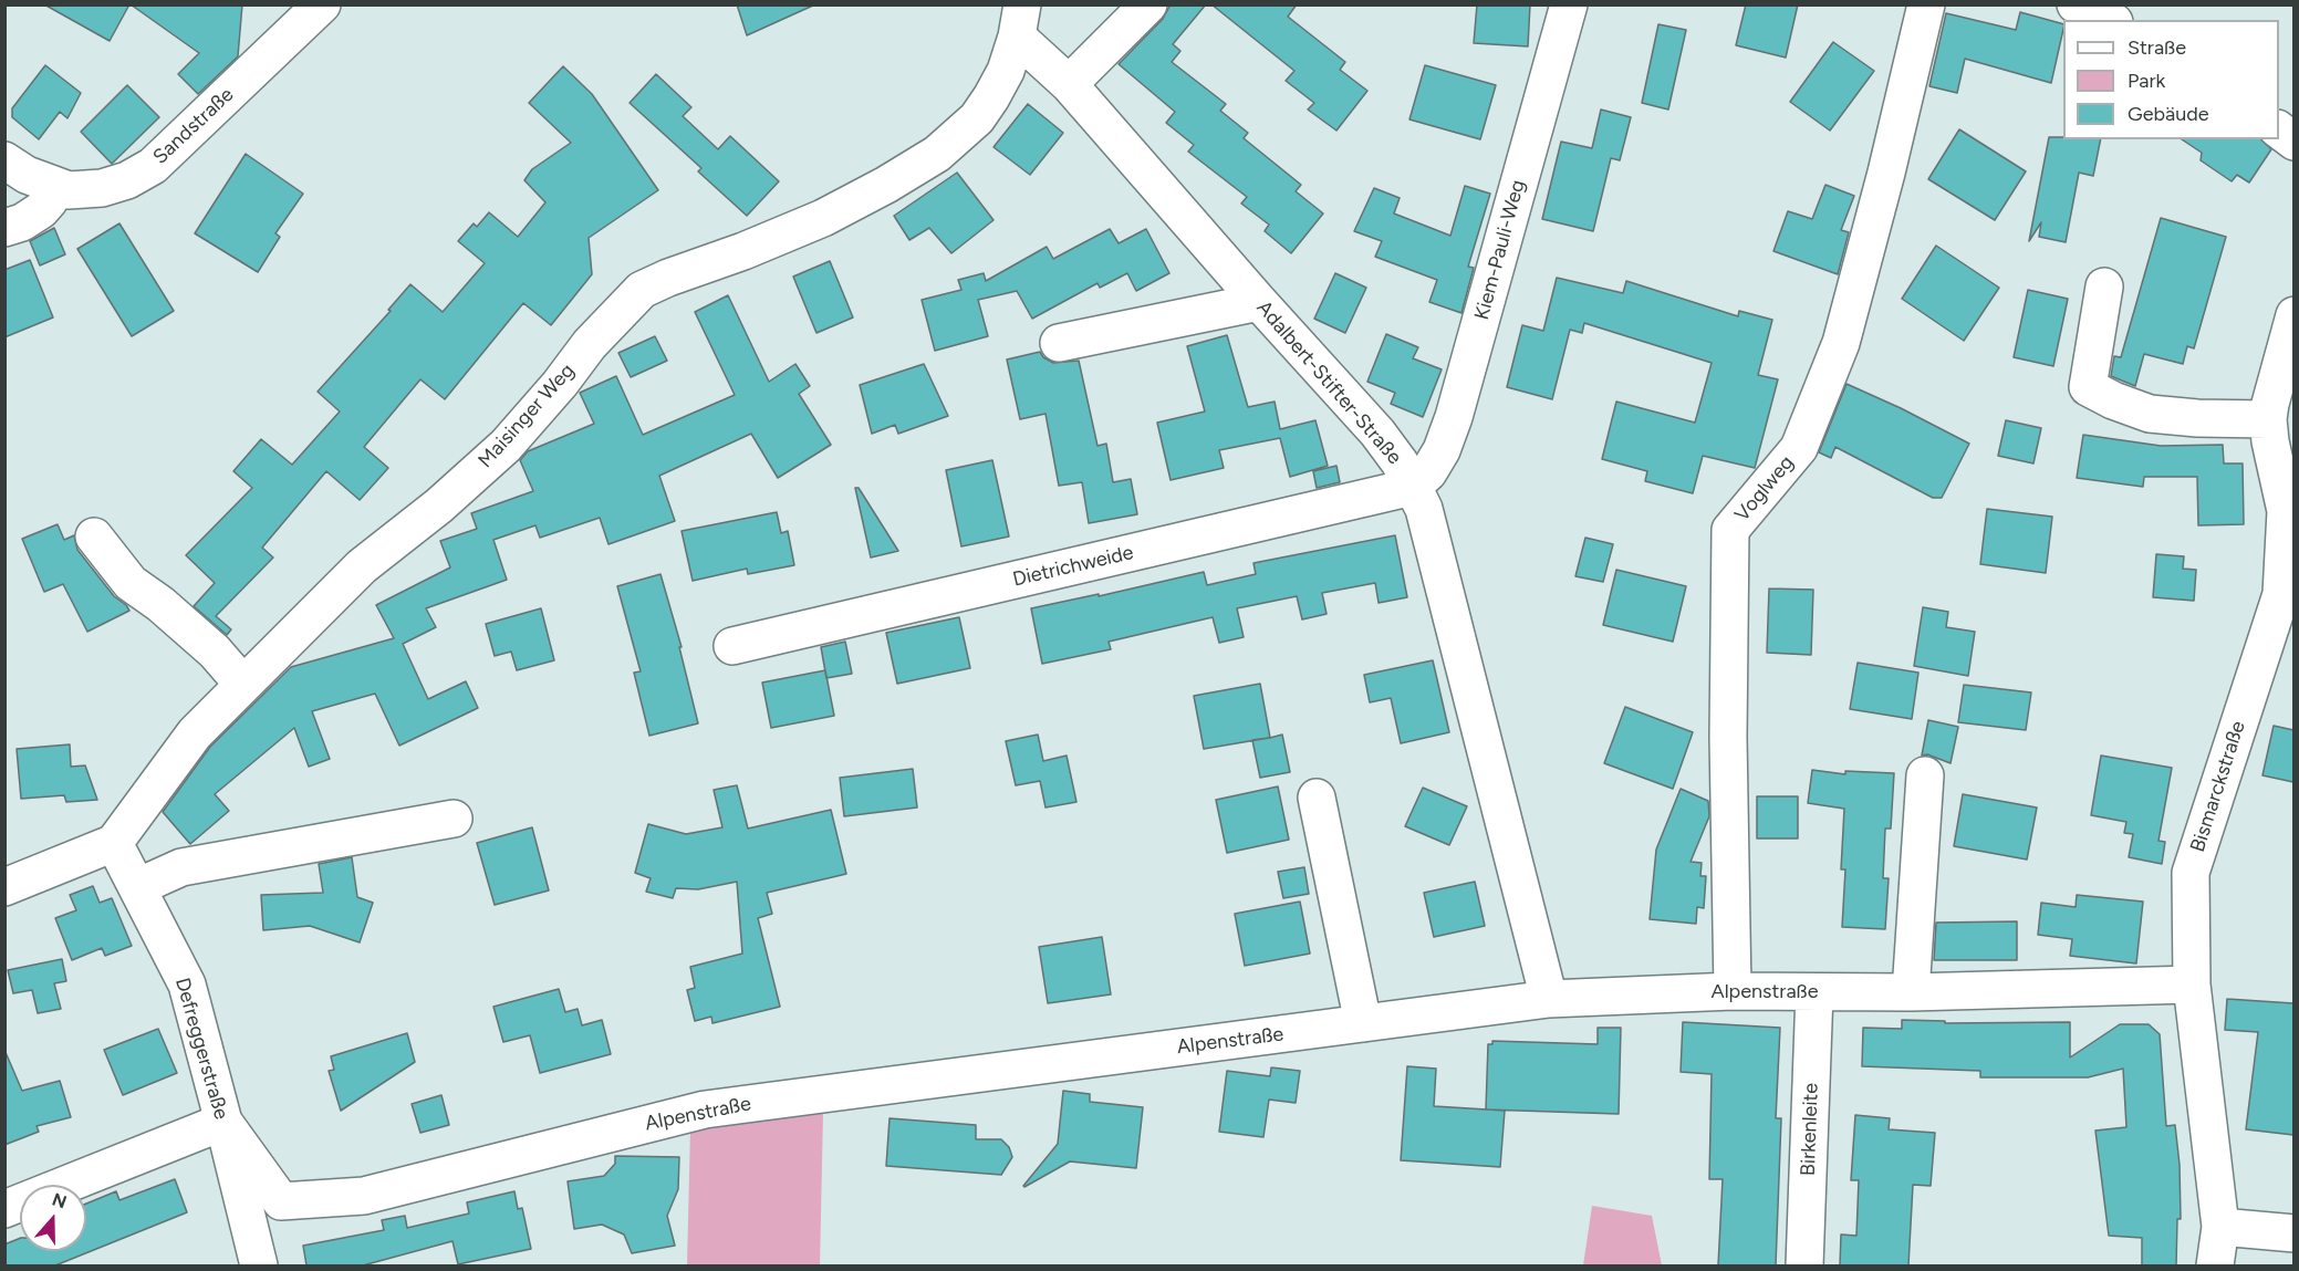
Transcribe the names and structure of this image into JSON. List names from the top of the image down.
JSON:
{
  "streets": {
    "street": [
      "Sandstraße",
      "Kiem-Pauli-Weg",
      "Adalbert-Stifter-Straße",
      "Maisinger Weg",
      "Voglweg",
      "Dietrichweide",
      "Bismarckstraße",
      "Alpenstraße",
      "Defreggerstraße",
      "Birkenleite"
    ]
  },
  "crossings": [
    ["Kiem-Pauli-Weg", "Adalbert-Stifter-Straße"],
    ["Kiem-Pauli-Weg", "Dietrichweide"],
    ["Adalbert-Stifter-Straße", "Maisinger Weg"],
    ["Adalbert-Stifter-Straße", "Dietrichweide"],
    ["Adalbert-Stifter-Straße", "Alpenstraße"],
    ["Maisinger Weg", "Defreggerstraße"],
    ["Voglweg", "Alpenstraße"],
    ["Bismarckstraße", "Alpenstraße"],
    ["Alpenstraße", "Defreggerstraße"],
    ["Alpenstraße", "Birkenleite"]
  ],
  "legend": ["Straße", "Park", "Gebäude"],
  "north": "top"
}
